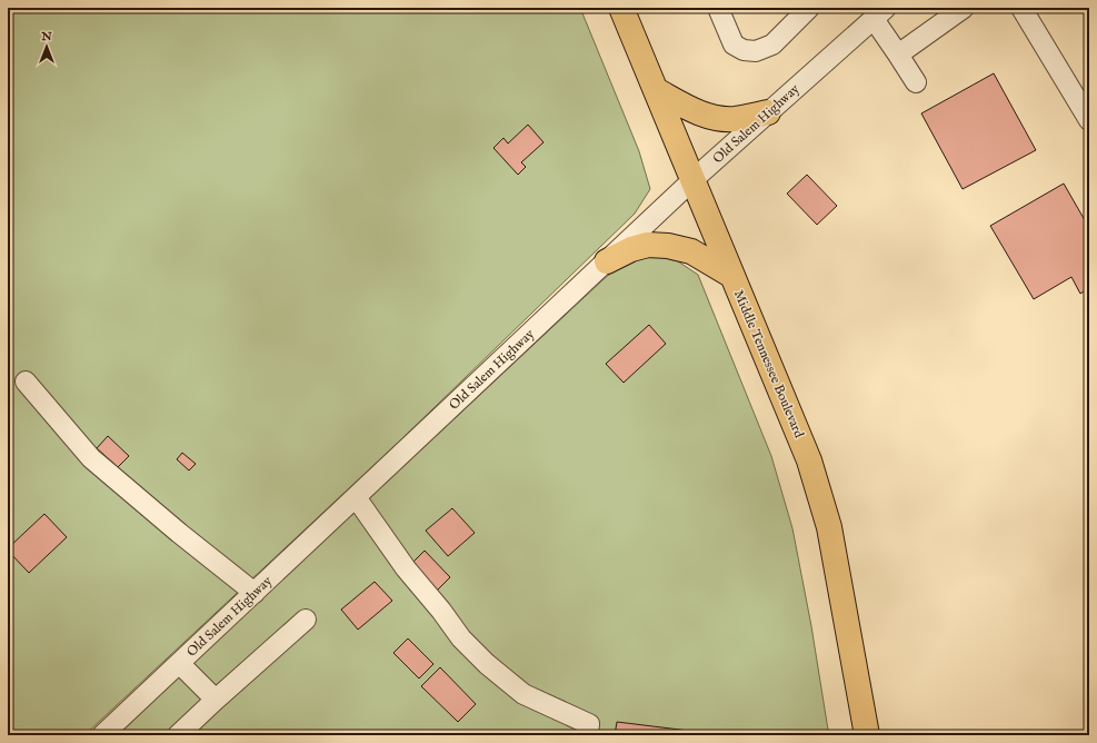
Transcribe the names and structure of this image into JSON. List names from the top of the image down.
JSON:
{
  "streets": {
    "main road": ["Middle Tennessee Boulevard"],
    "street": ["Old Salem Highway"]
  },
  "crossings": [
    ["Old Salem Highway", "Middle Tennessee Boulevard"]
  ],
  "north": "top"
}
